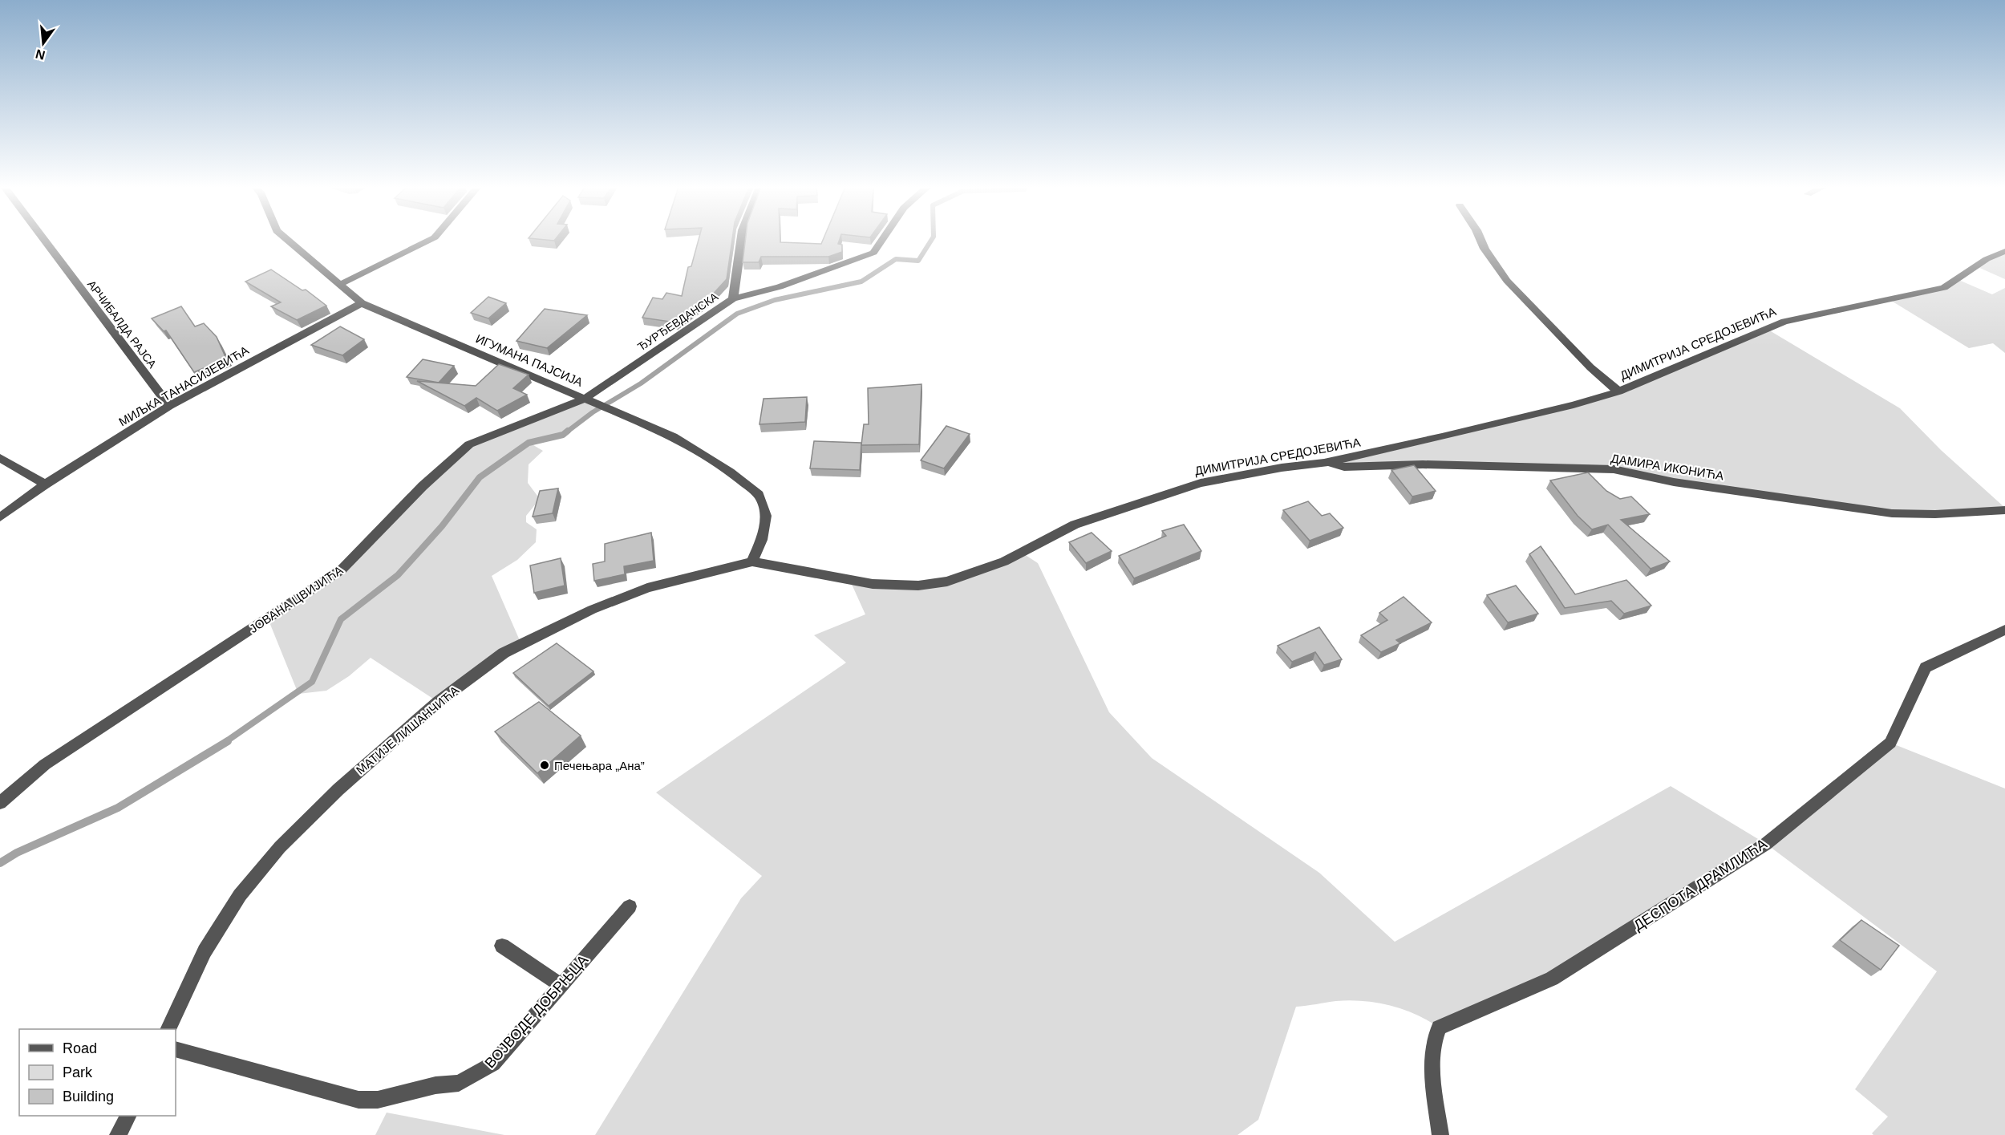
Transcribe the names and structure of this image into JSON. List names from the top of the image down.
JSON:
{
  "streets": {
    "street": [
      "ЂУРЂЕВДАНСКА",
      "АРЧИБАЛДА РАЈСА",
      "ДИМИТРИЈА СРЕДОЈЕВИЋА",
      "ИГУМАНА ПАЈСИЈА",
      "МИЉКА ТАНАСИЈЕВИЋА",
      "ДАМИРА ИКОНИЋА",
      "ЈОВАНА ЦВИЈИЋА",
      "МАТИЈЕ ЛИШАНЧИЋА",
      "ДЕСПОТА ДРАМЛИЋА",
      "ВОЈВОДЕ ДОБРЊЦА"
    ]
  },
  "crossings": [
    ["ЂУРЂЕВДАНСКА", "ИГУМАНА ПАЈСИЈА"],
    ["ЂУРЂЕВДАНСКА", "ЈОВАНА ЦВИЈИЋА"],
    ["АРЧИБАЛДА РАЈСА", "МИЉКА ТАНАСИЈЕВИЋА"],
    ["ДИМИТРИЈА СРЕДОЈЕВИЋА", "ИГУМАНА ПАЈСИЈА"],
    ["ДИМИТРИЈА СРЕДОЈЕВИЋА", "ДАМИРА ИКОНИЋА"],
    ["ДИМИТРИЈА СРЕДОЈЕВИЋА", "МАТИЈЕ ЛИШАНЧИЋА"],
    ["ИГУМАНА ПАЈСИЈА", "МИЉКА ТАНАСИЈЕВИЋА"],
    ["ИГУМАНА ПАЈСИЈА", "ЈОВАНА ЦВИЈИЋА"],
    ["ИГУМАНА ПАЈСИЈА", "МАТИЈЕ ЛИШАНЧИЋА"]
  ],
  "places": ["Печењара „Ана”"],
  "legend": ["Road", "Park", "Building"],
  "north": "bottom"
}
